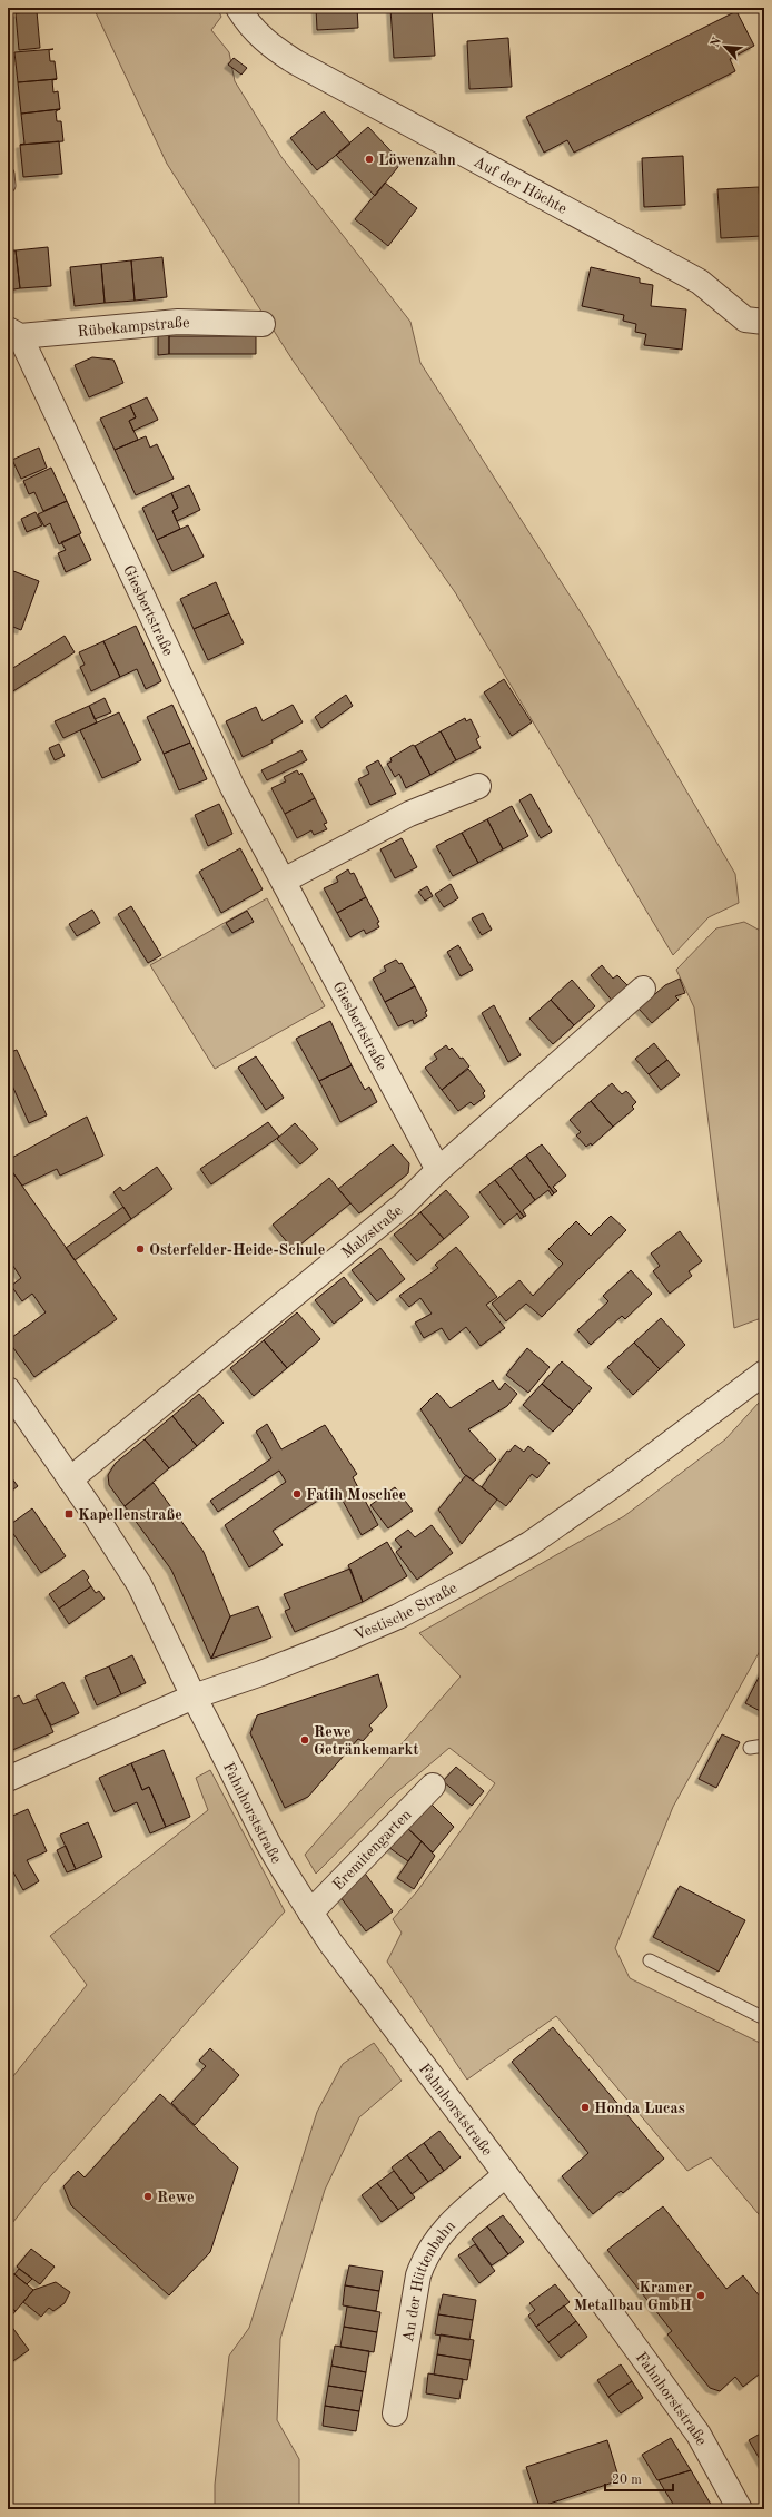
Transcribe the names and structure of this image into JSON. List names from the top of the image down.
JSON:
{
  "streets": {
    "street": [
      "Auf der Höchte",
      "Rübekampstraße",
      "Giesbertstraße",
      "Malzstraße",
      "Vestische Straße",
      "Fahnhorststraße",
      "Eremitengarten",
      "An der Hüttenbahn"
    ]
  },
  "crossings": [
    ["Rübekampstraße", "Giesbertstraße"],
    ["Giesbertstraße", "Malzstraße"],
    ["Vestische Straße", "Fahnhorststraße"],
    ["Fahnhorststraße", "Eremitengarten"],
    ["Fahnhorststraße", "An der Hüttenbahn"]
  ],
  "places": {
    "other": [
      "Löwenzahn",
      "Osterfelder-Heide-Schule",
      "Fatih Moschee",
      "Rewe Getränkemarkt",
      "Honda Lucas",
      "Rewe",
      "Kramer Metallbau GmbH"
    ],
    "transit": ["Kapellenstraße"]
  },
  "scale_bar": "20 m",
  "north": "top left"
}
